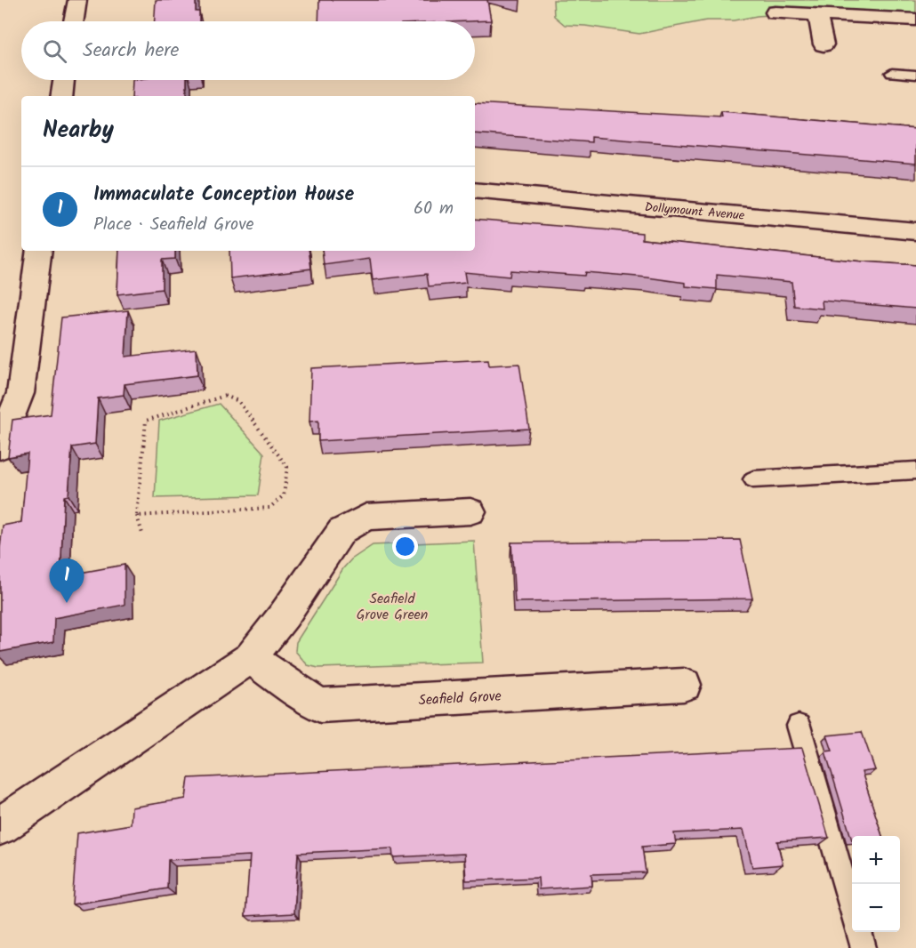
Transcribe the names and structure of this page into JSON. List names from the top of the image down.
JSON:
{
  "streets": {
    "street": ["Dollymount Avenue", "Seafield Grove"]
  },
  "parks": ["Seafield Grove Green"],
  "page": {
    "search": "Search here",
    "heading": "Nearby",
    "list": [
      {
        "mark": "1",
        "name": "Immaculate Conception House",
        "note": "Place · Seafield Grove",
        "value": "60 m"
      }
    ],
    "pins": "1",
    "map_buttons": ["+", "−"]
  }
}
